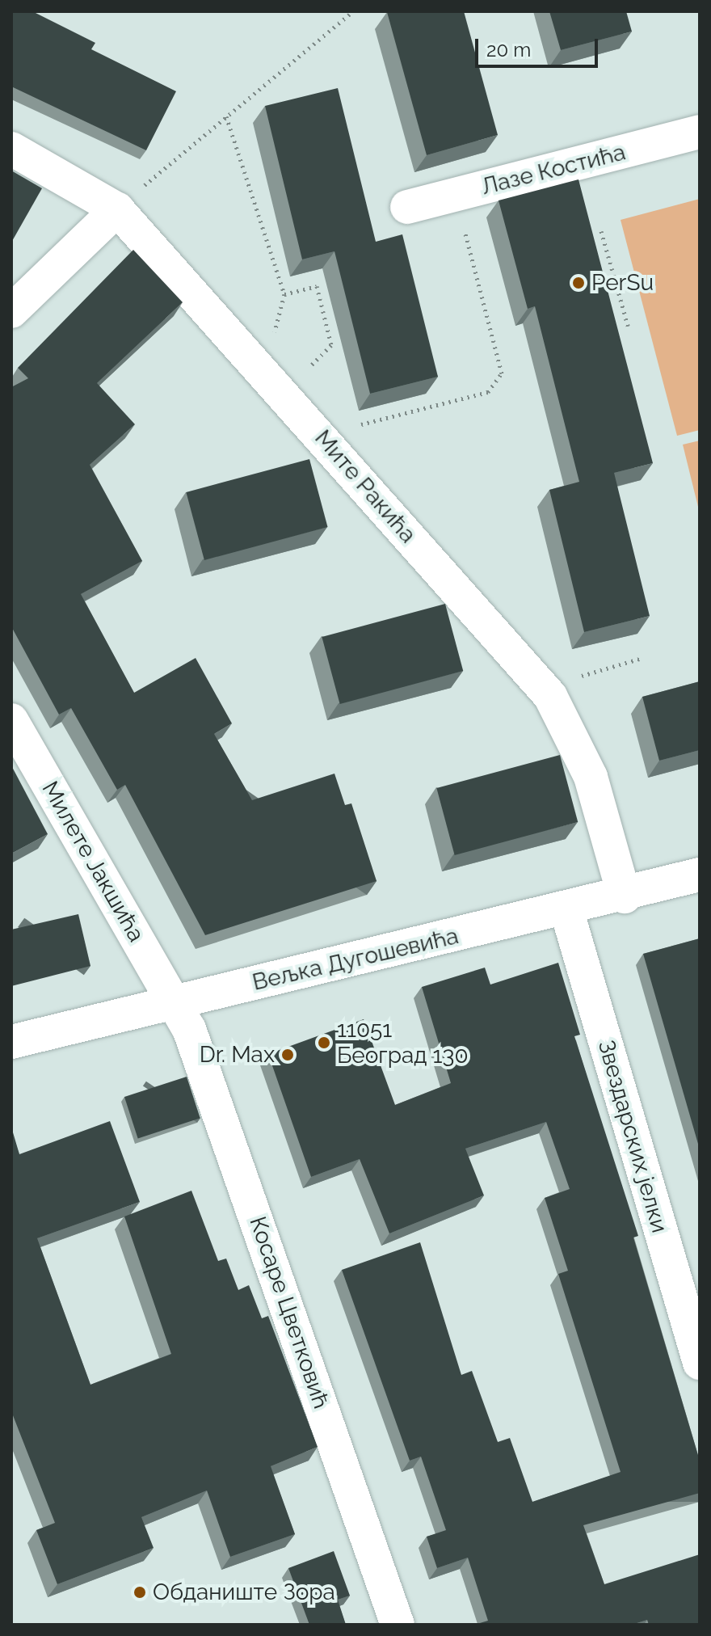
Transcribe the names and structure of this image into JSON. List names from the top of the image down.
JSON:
{
  "streets": {
    "street": [
      "Лазе Костића",
      "Мите Ракића",
      "Милете Јакшића",
      "Вељка Дугошевића",
      "Звездарских јелки",
      "Косаре Цветковић"
    ]
  },
  "crossings": [
    ["Мите Ракића", "Вељка Дугошевића"],
    ["Милете Јакшића", "Вељка Дугошевића"],
    ["Милете Јакшића", "Косаре Цветковић"],
    ["Вељка Дугошевића", "Звездарских јелки"],
    ["Вељка Дугошевића", "Косаре Цветковић"]
  ],
  "places": [
    "PerSu",
    "11051 Београд 130",
    "Dr. Max",
    "Обданиште Зора"
  ],
  "scale_bar": "20 m"
}
